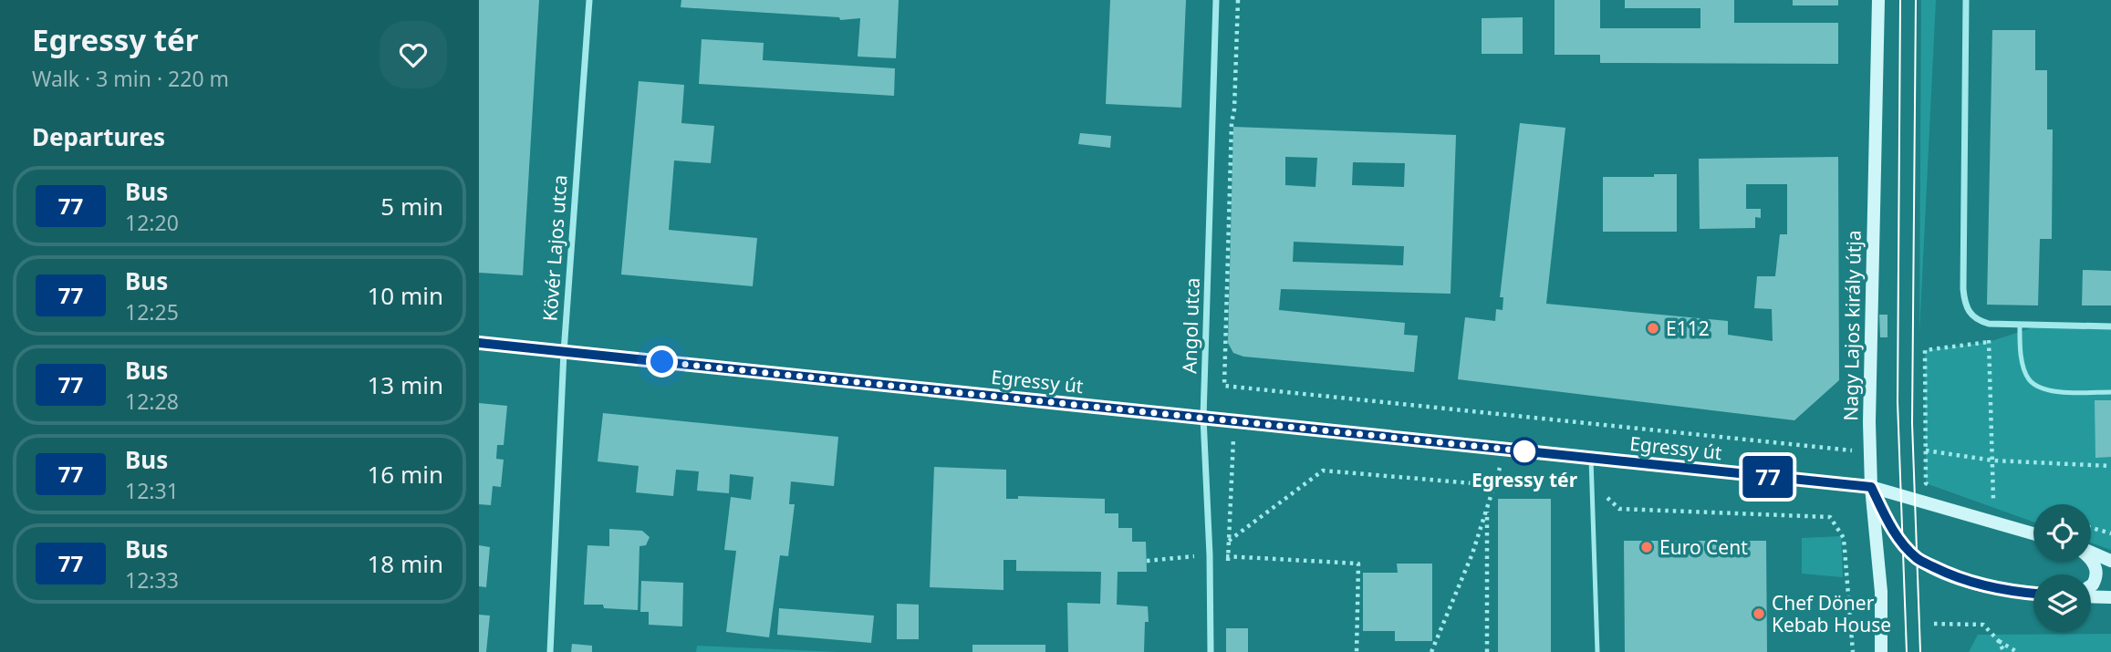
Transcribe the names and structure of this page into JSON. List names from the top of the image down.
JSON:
{
  "streets": {
    "street": [
      "Kövér Lajos utca",
      "Angol utca",
      "Nagy Lajos király útja",
      "Egressy út"
    ]
  },
  "crossings": [
    ["Kövér Lajos utca", "Egressy út"],
    ["Angol utca", "Egressy út"],
    ["Nagy Lajos király útja", "Egressy út"]
  ],
  "places": [
    "E112",
    "Egressy tér",
    "Euro Cent",
    "Chef Döner Kebab House"
  ],
  "lines": ["bus line 77"],
  "page": {
    "heading": [
      ["Egressy tér", "Walk · 3 min · 220 m"],
      "Departures"
    ],
    "on_map": "77",
    "list": [
      {
        "mark": "77",
        "name": "Bus",
        "note": "12:20",
        "value": "5 min"
      },
      {
        "mark": "77",
        "name": "Bus",
        "note": "12:25",
        "value": "10 min"
      },
      {
        "mark": "77",
        "name": "Bus",
        "note": "12:28",
        "value": "13 min"
      },
      {
        "mark": "77",
        "name": "Bus",
        "note": "12:31",
        "value": "16 min"
      },
      {
        "mark": "77",
        "name": "Bus",
        "note": "12:33",
        "value": "18 min"
      }
    ]
  }
}
